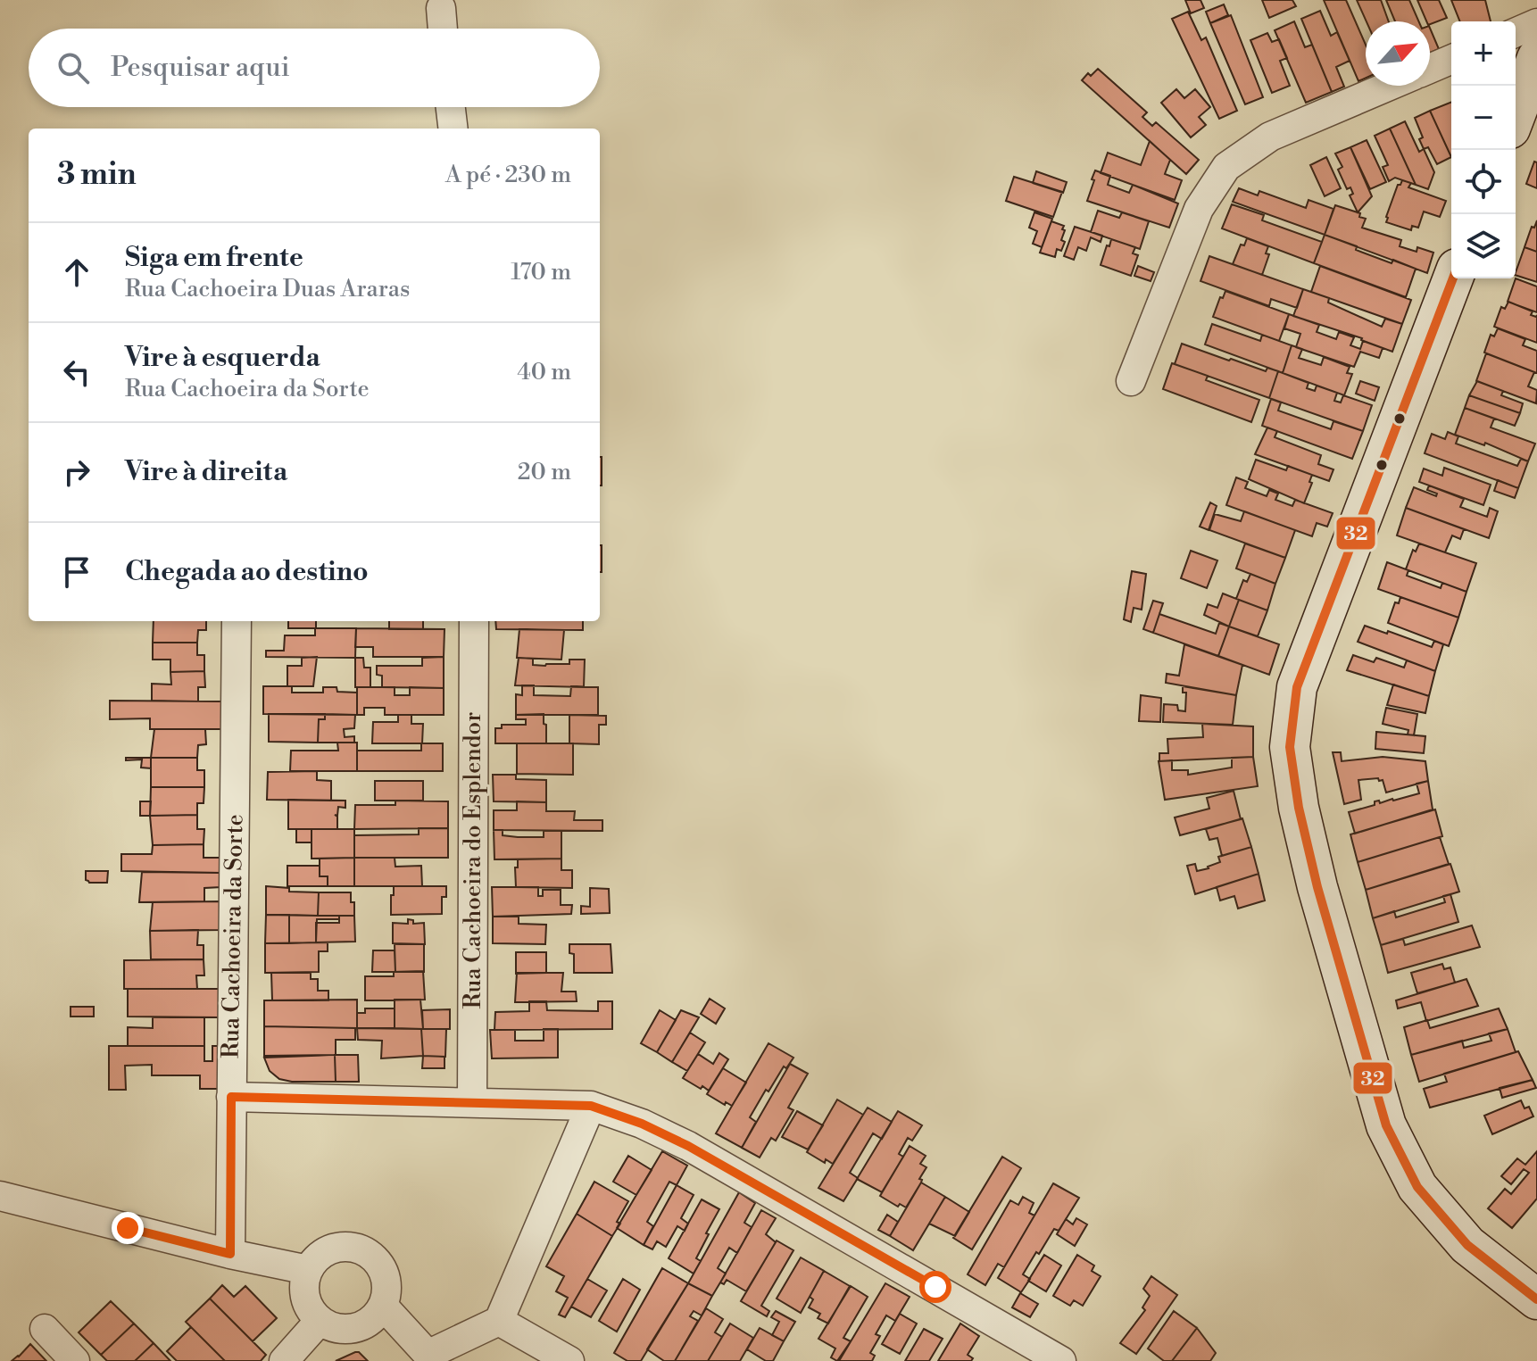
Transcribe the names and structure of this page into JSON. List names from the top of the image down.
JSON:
{
  "streets": {
    "street": ["Rua Cachoeira do Esplendor", "Rua Cachoeira da Sorte"]
  },
  "lines": ["transit line 32"],
  "north": "top right",
  "page": {
    "map_buttons": ["+", "−"],
    "search": "Pesquisar aqui",
    "heading": ["3 min", "A pé · 230 m"],
    "list": [
      ["Siga em frente", "Rua Cachoeira Duas Araras", "170 m"],
      ["Vire à esquerda", "Rua Cachoeira da Sorte", "40 m"],
      ["Vire à direita", "20 m"],
      "Chegada ao destino"
    ]
  }
}
